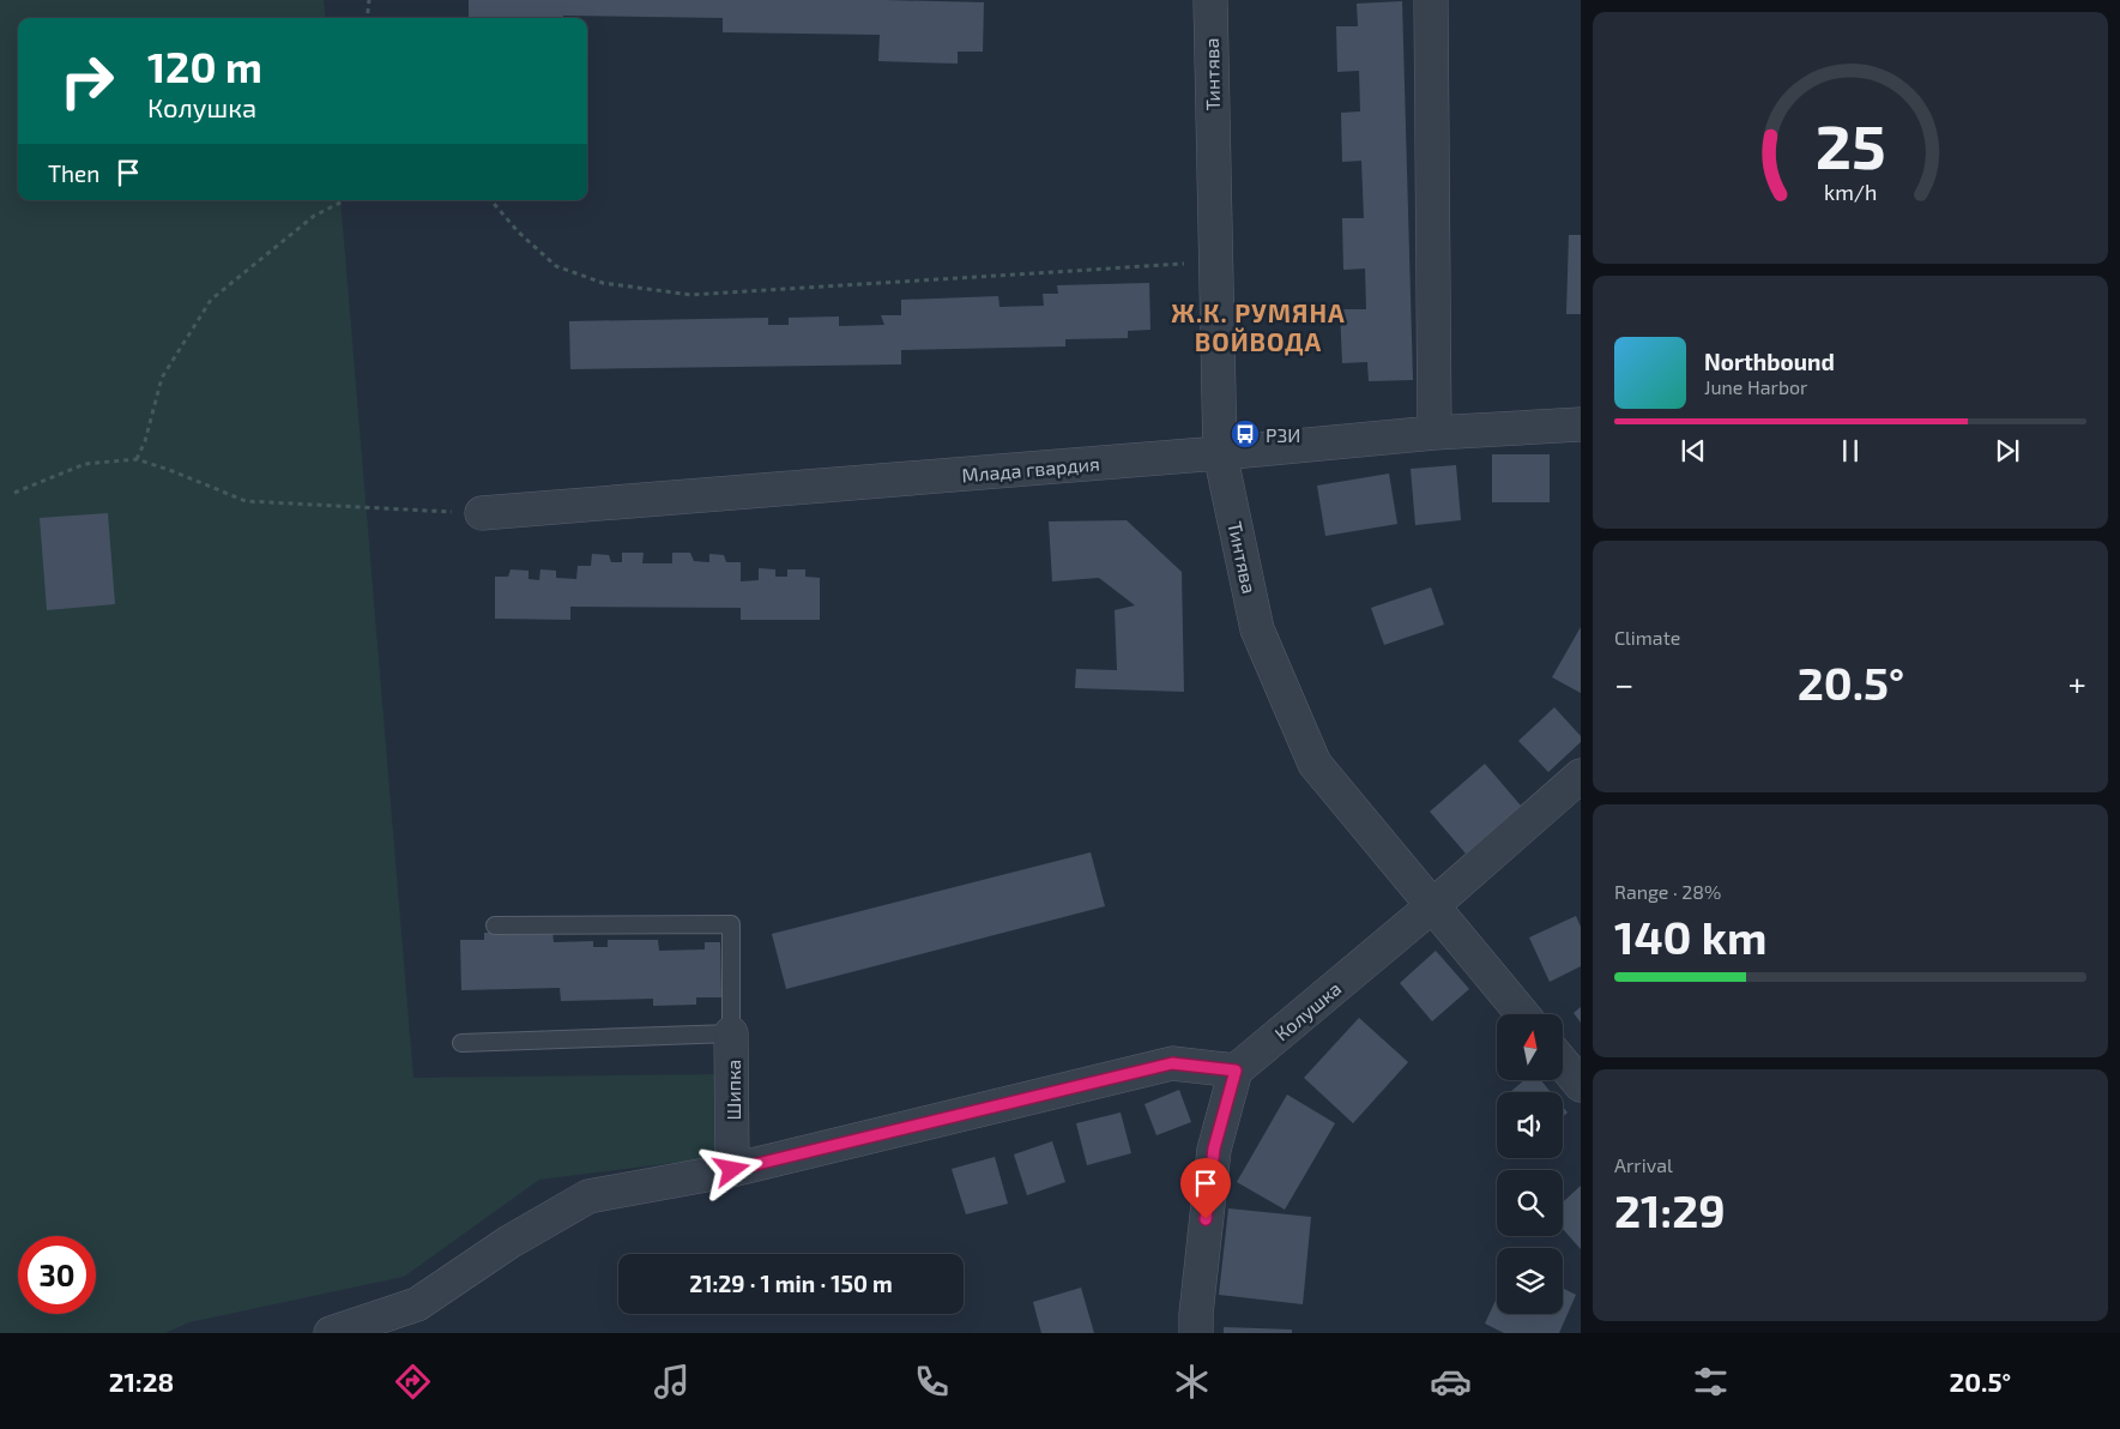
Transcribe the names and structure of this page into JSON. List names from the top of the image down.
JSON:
{
  "streets": {
    "street": [
      "Тинтява",
      "Млада гвардия",
      "Колушка",
      "Шипка"
    ]
  },
  "crossings": [
    ["Тинтява", "Млада гвардия"],
    ["Тинтява", "Колушка"]
  ],
  "districts": ["Ж.К. РУМЯНА ВОЙВОДА"],
  "places": {
    "bus stop": ["РЗИ"]
  },
  "north": "top",
  "page": {
    "turn": ["120 m", "Колушка"],
    "then": "Then",
    "song": ["Northbound", "June Harbor"],
    "tile": [
      "Climate",
      ["Range · 28%", "140 km"],
      ["Arrival", "21:29"]
    ],
    "heat": ["−", "20.5°", "+"],
    "limit": "30",
    "trip": "21:29 · 1 min · 150 m",
    "tabs": ["21:28", "20.5°"],
    "gauge": ["25", "km/h"]
  }
}
